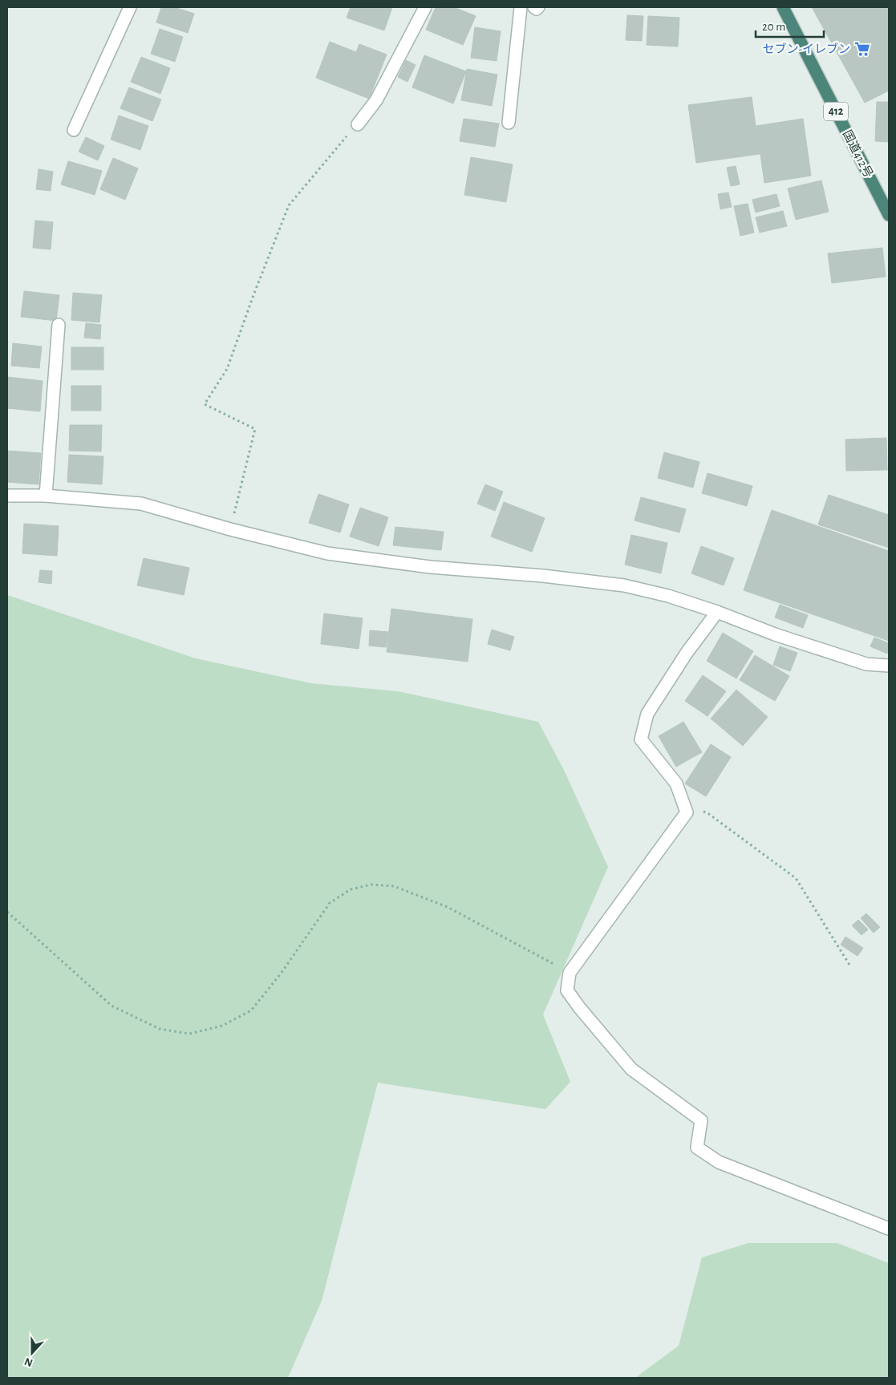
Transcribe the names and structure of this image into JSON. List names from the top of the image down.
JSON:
{
  "streets": {
    "highway": ["412", "国道412号"]
  },
  "places": {
    "supermarket": ["セブン-イレブン"]
  },
  "scale_bar": "20 m",
  "north": "bottom"
}
